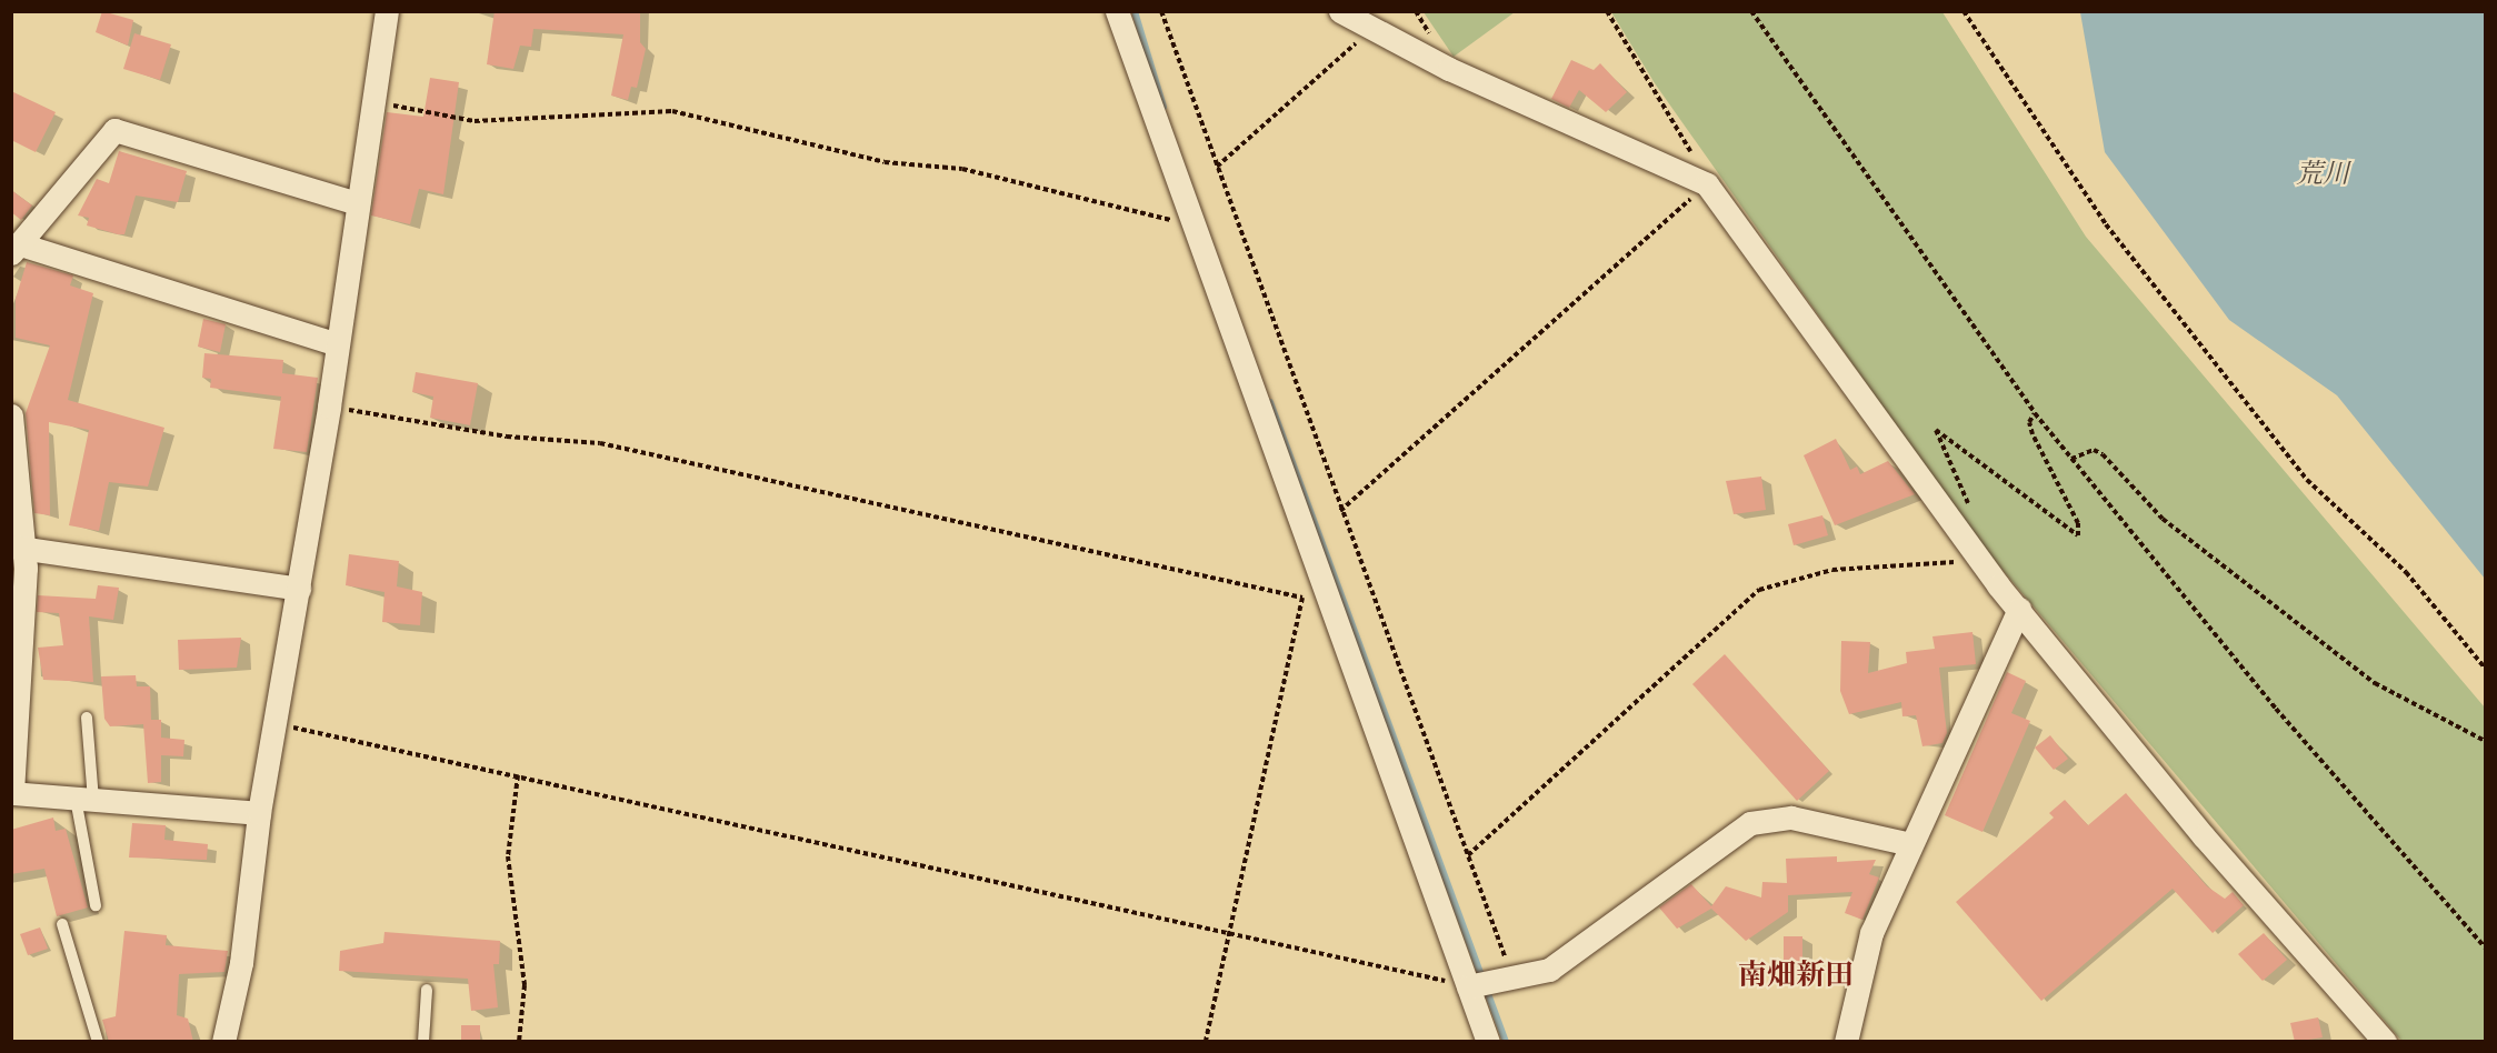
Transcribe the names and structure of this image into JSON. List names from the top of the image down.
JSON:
{
  "districts": ["南畑新田"],
  "water": ["荒川"]
}
